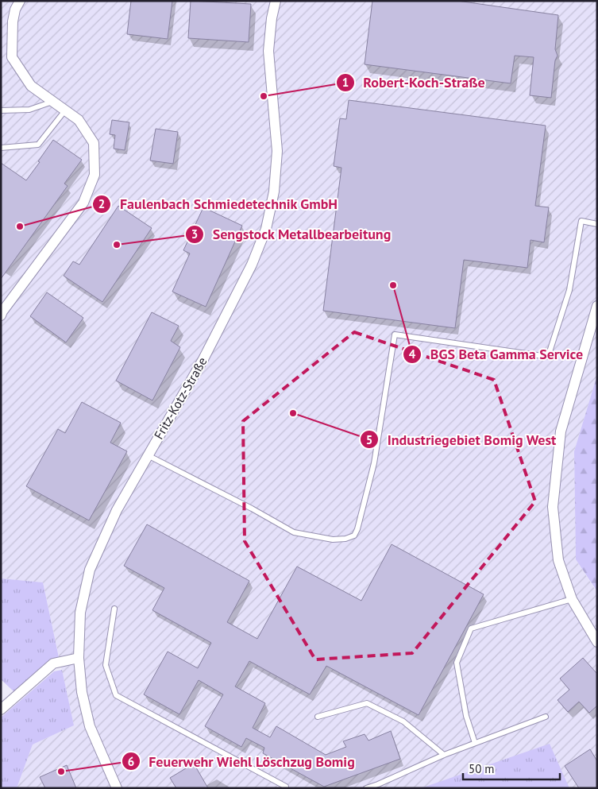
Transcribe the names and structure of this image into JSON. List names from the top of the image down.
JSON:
{
  "streets": {
    "street": ["Fritz-Kotz-Straße"]
  },
  "places": [
    "Robert-Koch-Straße",
    "Faulenbach Schmiedetechnik GmbH",
    "Sengstock Metallbearbeitung",
    "BGS Beta Gamma Service",
    "Industriegebiet Bomig West",
    "Feuerwehr Wiehl Löschzug Bomig"
  ],
  "scale_bar": "50 m"
}
